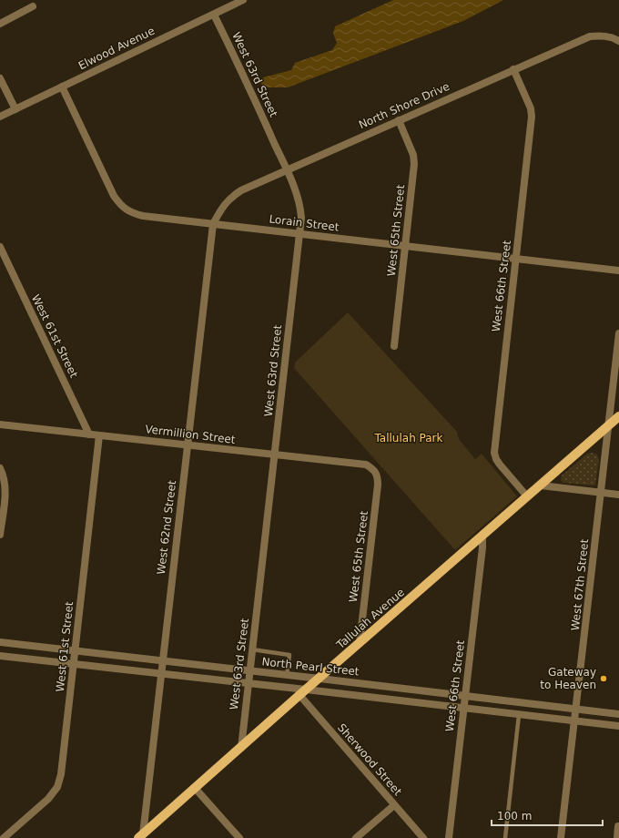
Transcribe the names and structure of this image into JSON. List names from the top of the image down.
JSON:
{
  "streets": {
    "main road": ["Tallulah Avenue"],
    "street": [
      "Elwood Avenue",
      "West 63rd Street",
      "North Shore Drive",
      "Lorain Street",
      "West 65th Street",
      "West 66th Street",
      "West 61st Street",
      "Vermillion Street",
      "West 62nd Street",
      "West 67th Street",
      "North Pearl Street",
      "Sherwood Street"
    ]
  },
  "crossings": [
    ["Elwood Avenue", "West 63rd Street"],
    ["Elwood Avenue", "Lorain Street"],
    ["West 63rd Street", "North Shore Drive"],
    ["West 63rd Street", "Lorain Street"],
    ["West 63rd Street", "Vermillion Street"],
    ["West 63rd Street", "Tallulah Avenue"],
    ["West 63rd Street", "North Pearl Street"],
    ["North Shore Drive", "Lorain Street"],
    ["North Shore Drive", "West 65th Street"],
    ["North Shore Drive", "West 66th Street"],
    ["North Shore Drive", "West 62nd Street"],
    ["Lorain Street", "West 65th Street"],
    ["Lorain Street", "West 66th Street"],
    ["Lorain Street", "West 62nd Street"],
    ["West 65th Street", "Vermillion Street"],
    ["West 65th Street", "Tallulah Avenue"],
    ["West 66th Street", "Tallulah Avenue"],
    ["West 66th Street", "North Pearl Street"],
    ["West 61st Street", "Vermillion Street"],
    ["West 61st Street", "North Pearl Street"],
    ["Vermillion Street", "West 62nd Street"],
    ["West 62nd Street", "Tallulah Avenue"],
    ["West 62nd Street", "North Pearl Street"],
    ["West 67th Street", "Tallulah Avenue"],
    ["West 67th Street", "North Pearl Street"],
    ["Tallulah Avenue", "North Pearl Street"],
    ["Tallulah Avenue", "Sherwood Street"],
    ["North Pearl Street", "Sherwood Street"]
  ],
  "parks": ["Tallulah Park"],
  "places": ["Gateway to Heaven"],
  "scale_bar": "100 m"
}
